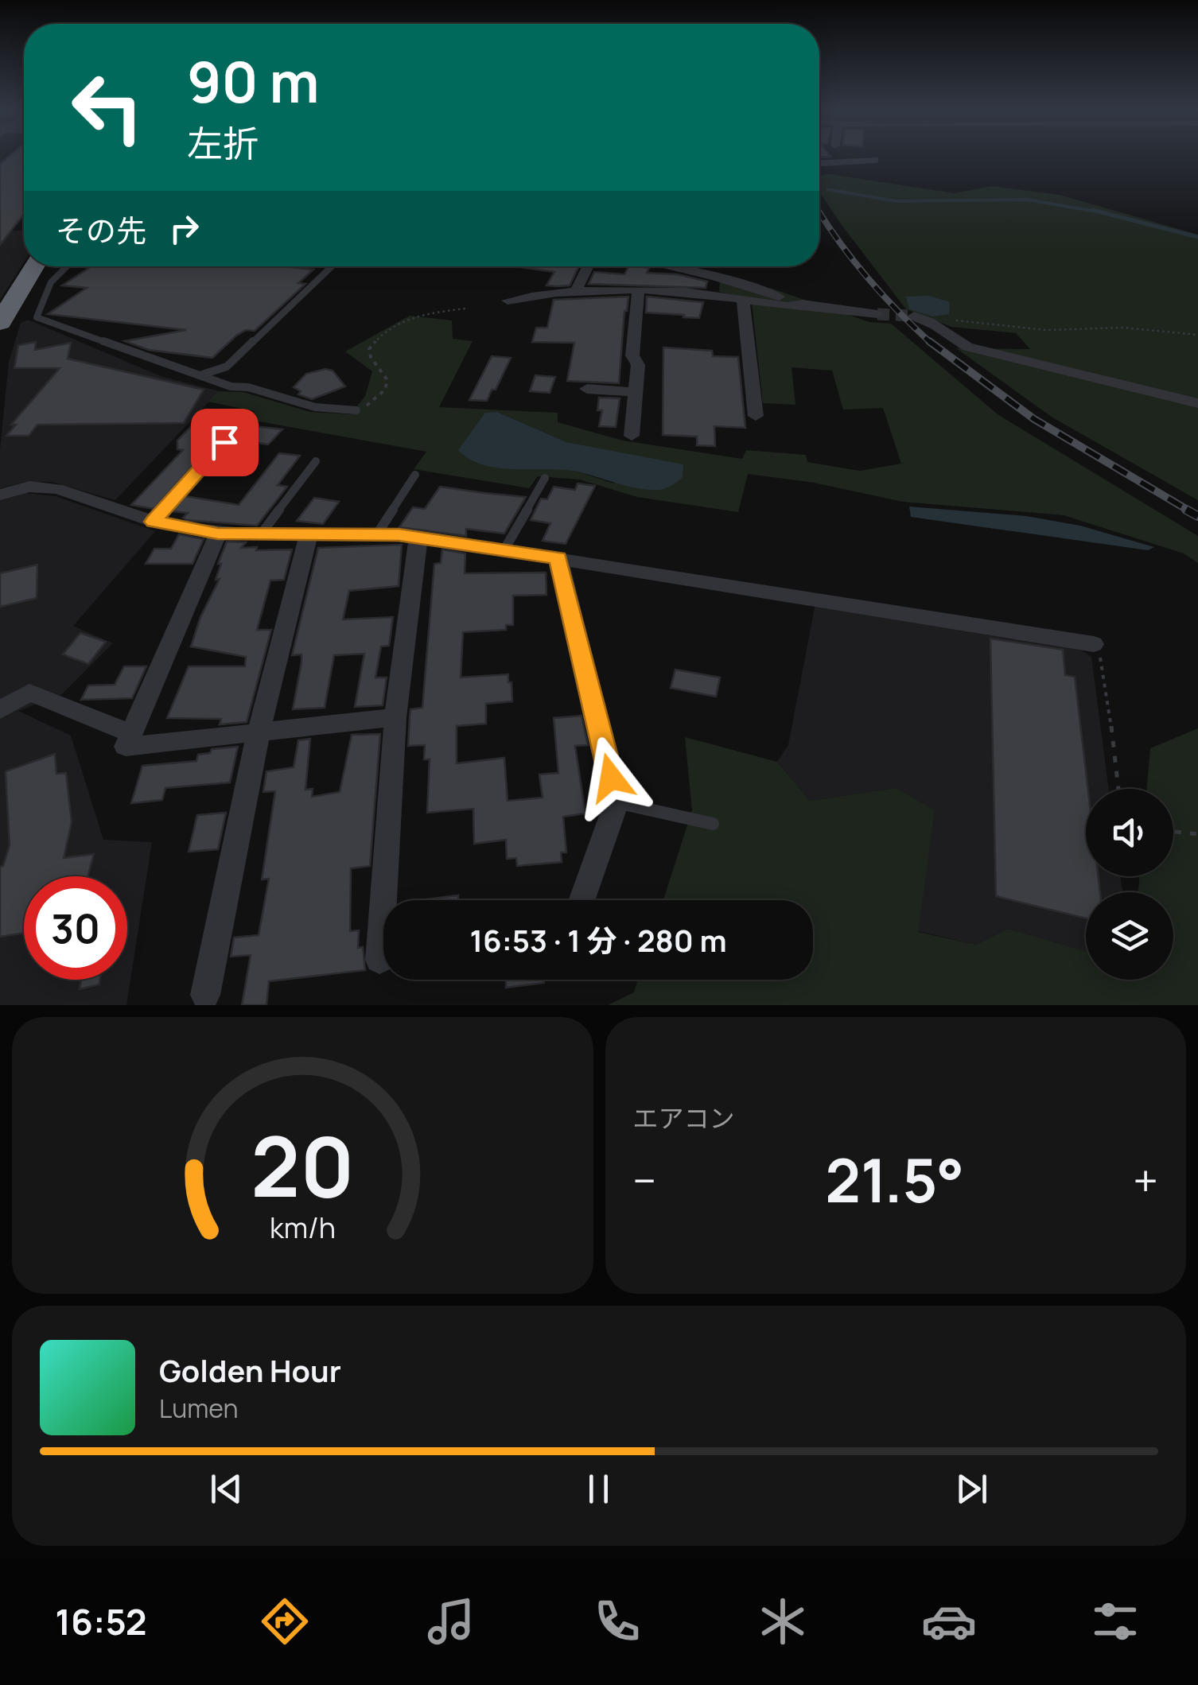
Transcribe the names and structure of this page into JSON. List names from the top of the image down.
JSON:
{
  "page": {
    "turn": ["90 m", "左折"],
    "then": "その先",
    "limit": "30",
    "trip": "16:53 · 1 分 · 280 m",
    "tile": "エアコン",
    "heat": ["−", "21.5°", "+"],
    "song": ["Golden Hour", "Lumen"],
    "tabs": "16:52",
    "gauge": ["20", "km/h"]
  }
}
